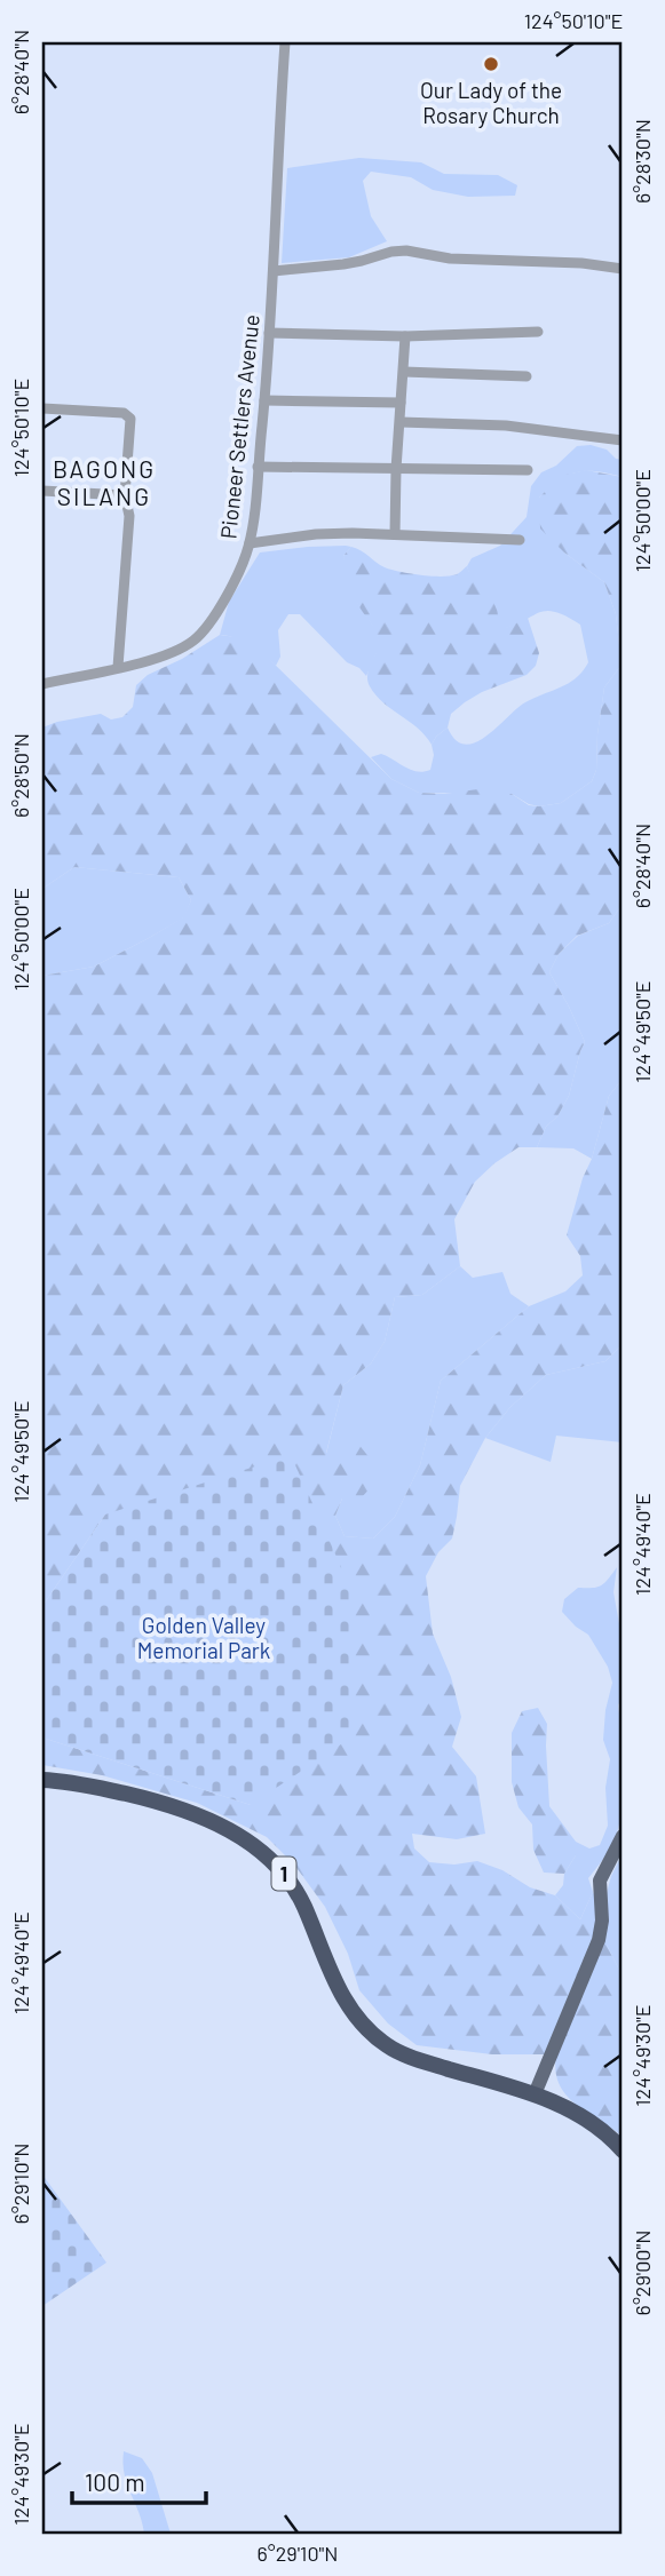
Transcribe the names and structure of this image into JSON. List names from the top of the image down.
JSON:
{
  "streets": {
    "highway": ["1"],
    "street": ["Pioneer Settlers Avenue"]
  },
  "districts": ["BAGONG SILANG"],
  "parks": ["Golden Valley Memorial Park"],
  "places": ["Our Lady of the Rosary Church"],
  "scale_bar": "100 m",
  "coordinates": [
    "124°50'10\"E",
    "6°28'40\"N",
    "6°28'30\"N",
    "124°50'00\"E",
    "6°28'50\"N",
    "124°49'50\"E",
    "124°49'40\"E",
    "124°49'30\"E",
    "6°29'10\"N",
    "6°29'00\"N"
  ]
}
